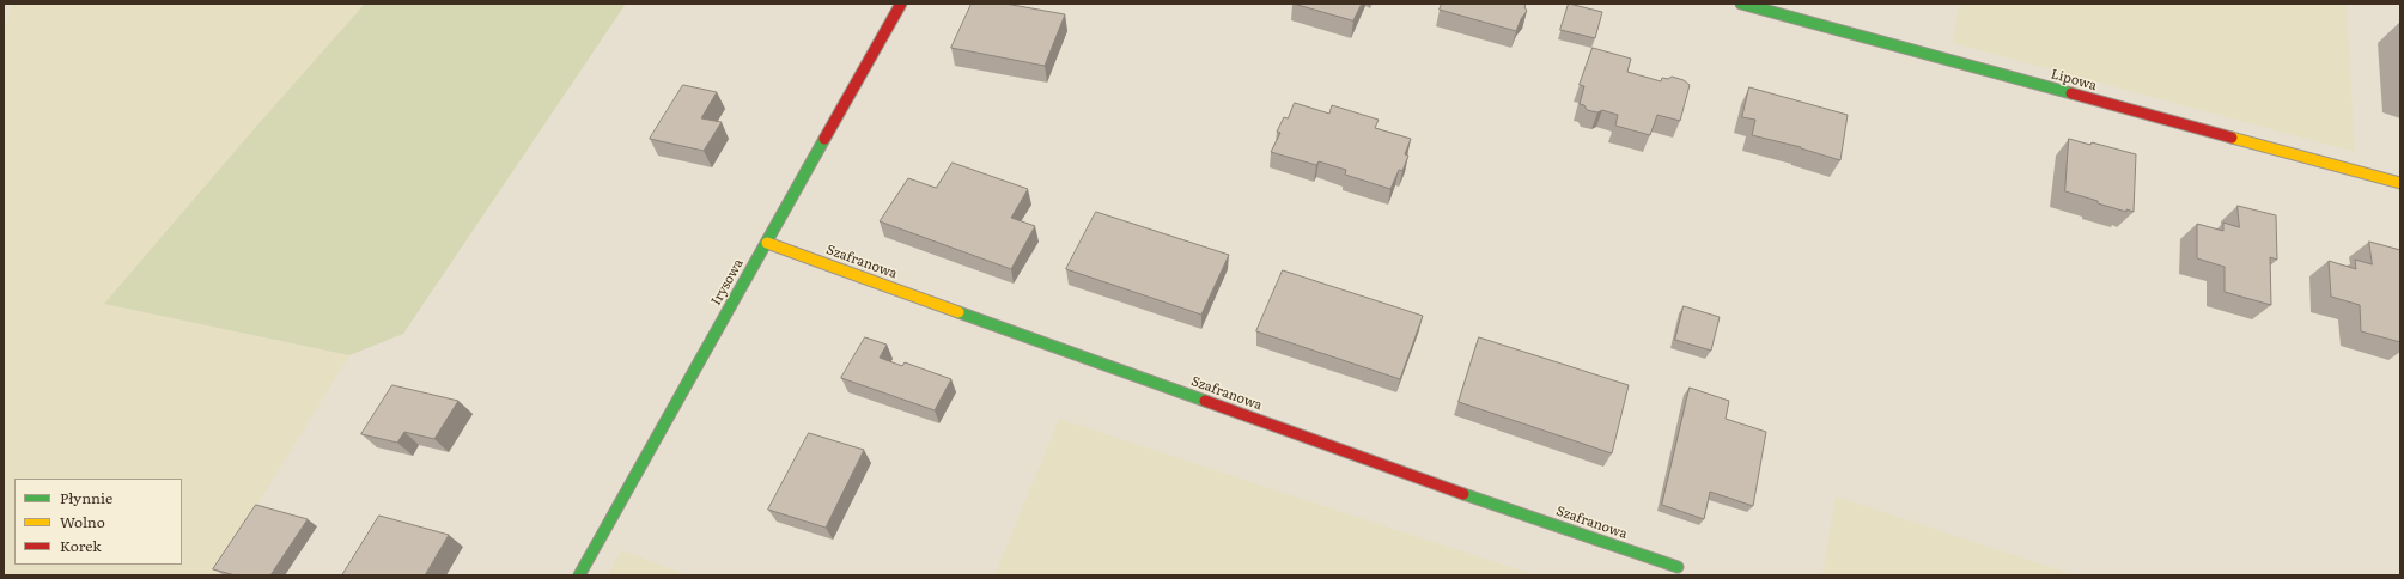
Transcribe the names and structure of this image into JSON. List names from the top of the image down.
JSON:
{
  "streets": {
    "street": ["Lipowa", "Szafranowa", "Irysowa"]
  },
  "crossings": [
    ["Szafranowa", "Irysowa"]
  ],
  "legend": ["Płynnie", "Wolno", "Korek"]
}
